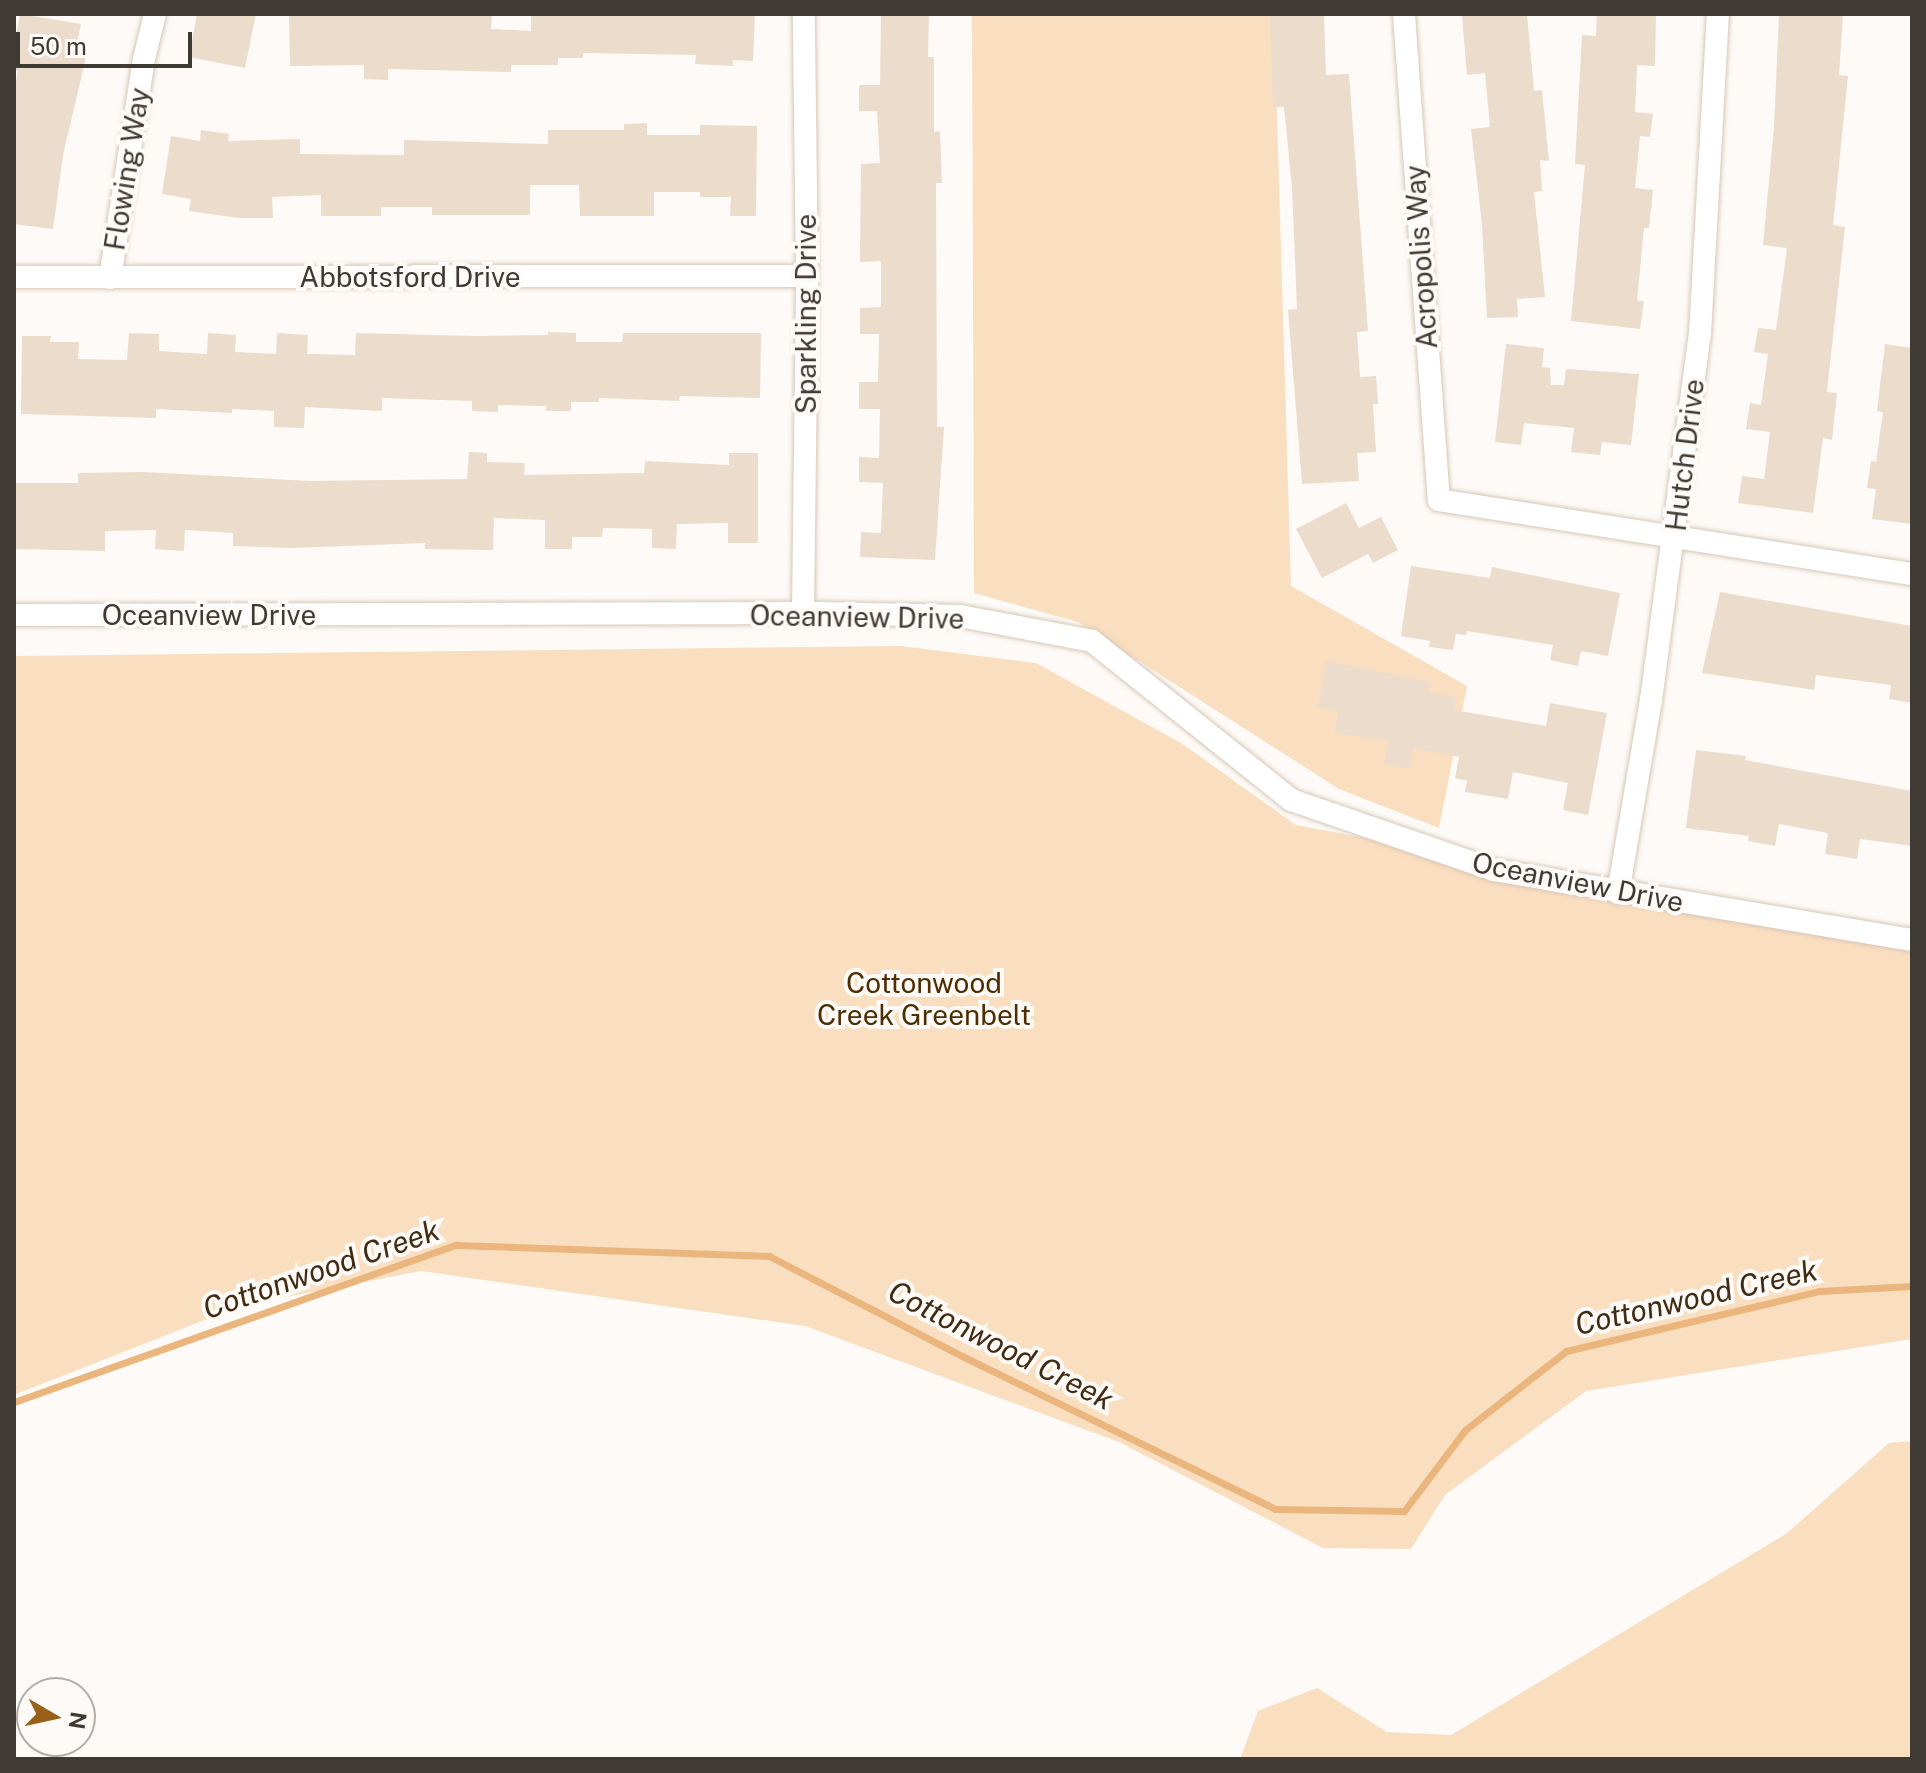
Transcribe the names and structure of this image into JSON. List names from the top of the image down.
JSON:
{
  "streets": {
    "street": [
      "Flowing Way",
      "Acropolis Way",
      "Abbotsford Drive",
      "Sparkling Drive",
      "Hutch Drive",
      "Oceanview Drive"
    ]
  },
  "crossings": [
    ["Flowing Way", "Abbotsford Drive"],
    ["Acropolis Way", "Hutch Drive"],
    ["Abbotsford Drive", "Sparkling Drive"],
    ["Sparkling Drive", "Oceanview Drive"],
    ["Hutch Drive", "Oceanview Drive"]
  ],
  "water": ["Cottonwood Creek"],
  "parks": ["Cottonwood Creek Greenbelt"],
  "scale_bar": "50 m",
  "north": "right"
}
